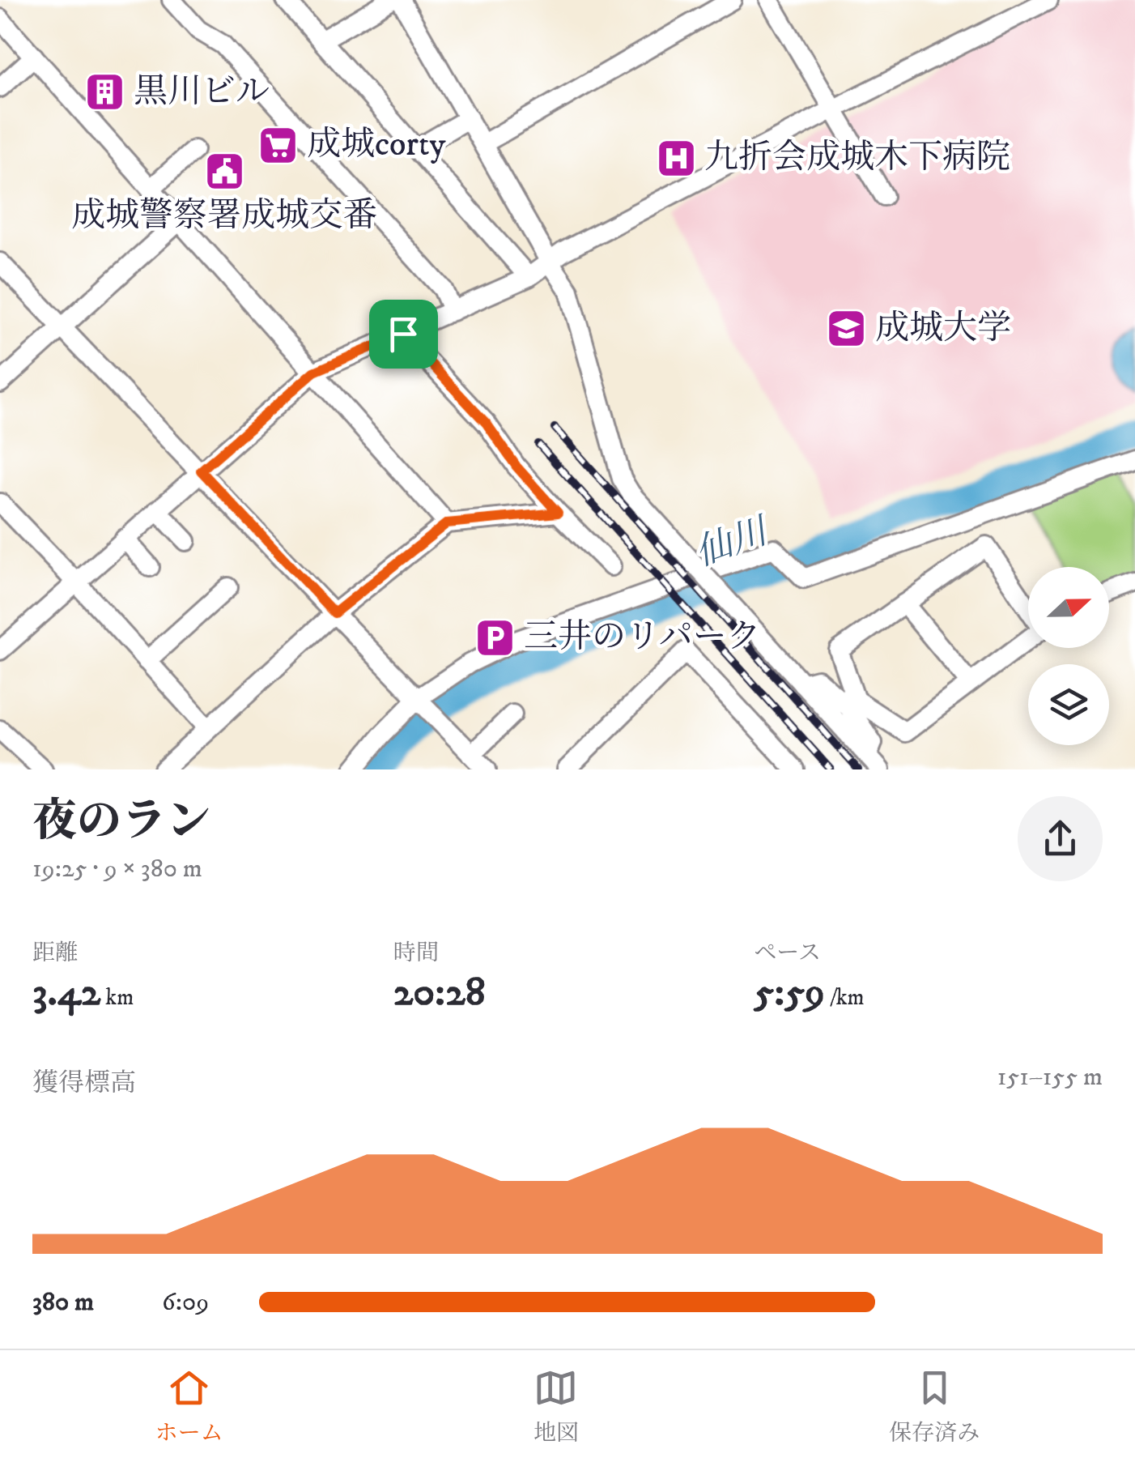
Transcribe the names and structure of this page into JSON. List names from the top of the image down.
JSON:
{
  "water": ["仙川"],
  "places": {
    "building": ["黒川ビル"],
    "supermarket": ["成城corty"],
    "hospital": ["九折会成城木下病院"],
    "public building": ["成城警察署成城交番"],
    "school or university": ["成城大学"],
    "parking": ["三井のリパーク"]
  },
  "north": "right",
  "page": {
    "heading": ["夜のラン", "19:25 · 9 × 380 m"],
    "stats": [
      ["距離", "3.42 km"],
      ["時間", "20:28"],
      ["ペース", "5:59 /km"]
    ],
    "chart": ["獲得標高", "151–155 m"],
    "list": [
      {
        "name": "380 m",
        "note": "6:09"
      }
    ],
    "tabs": ["ホーム", "地図", "保存済み"]
  }
}
